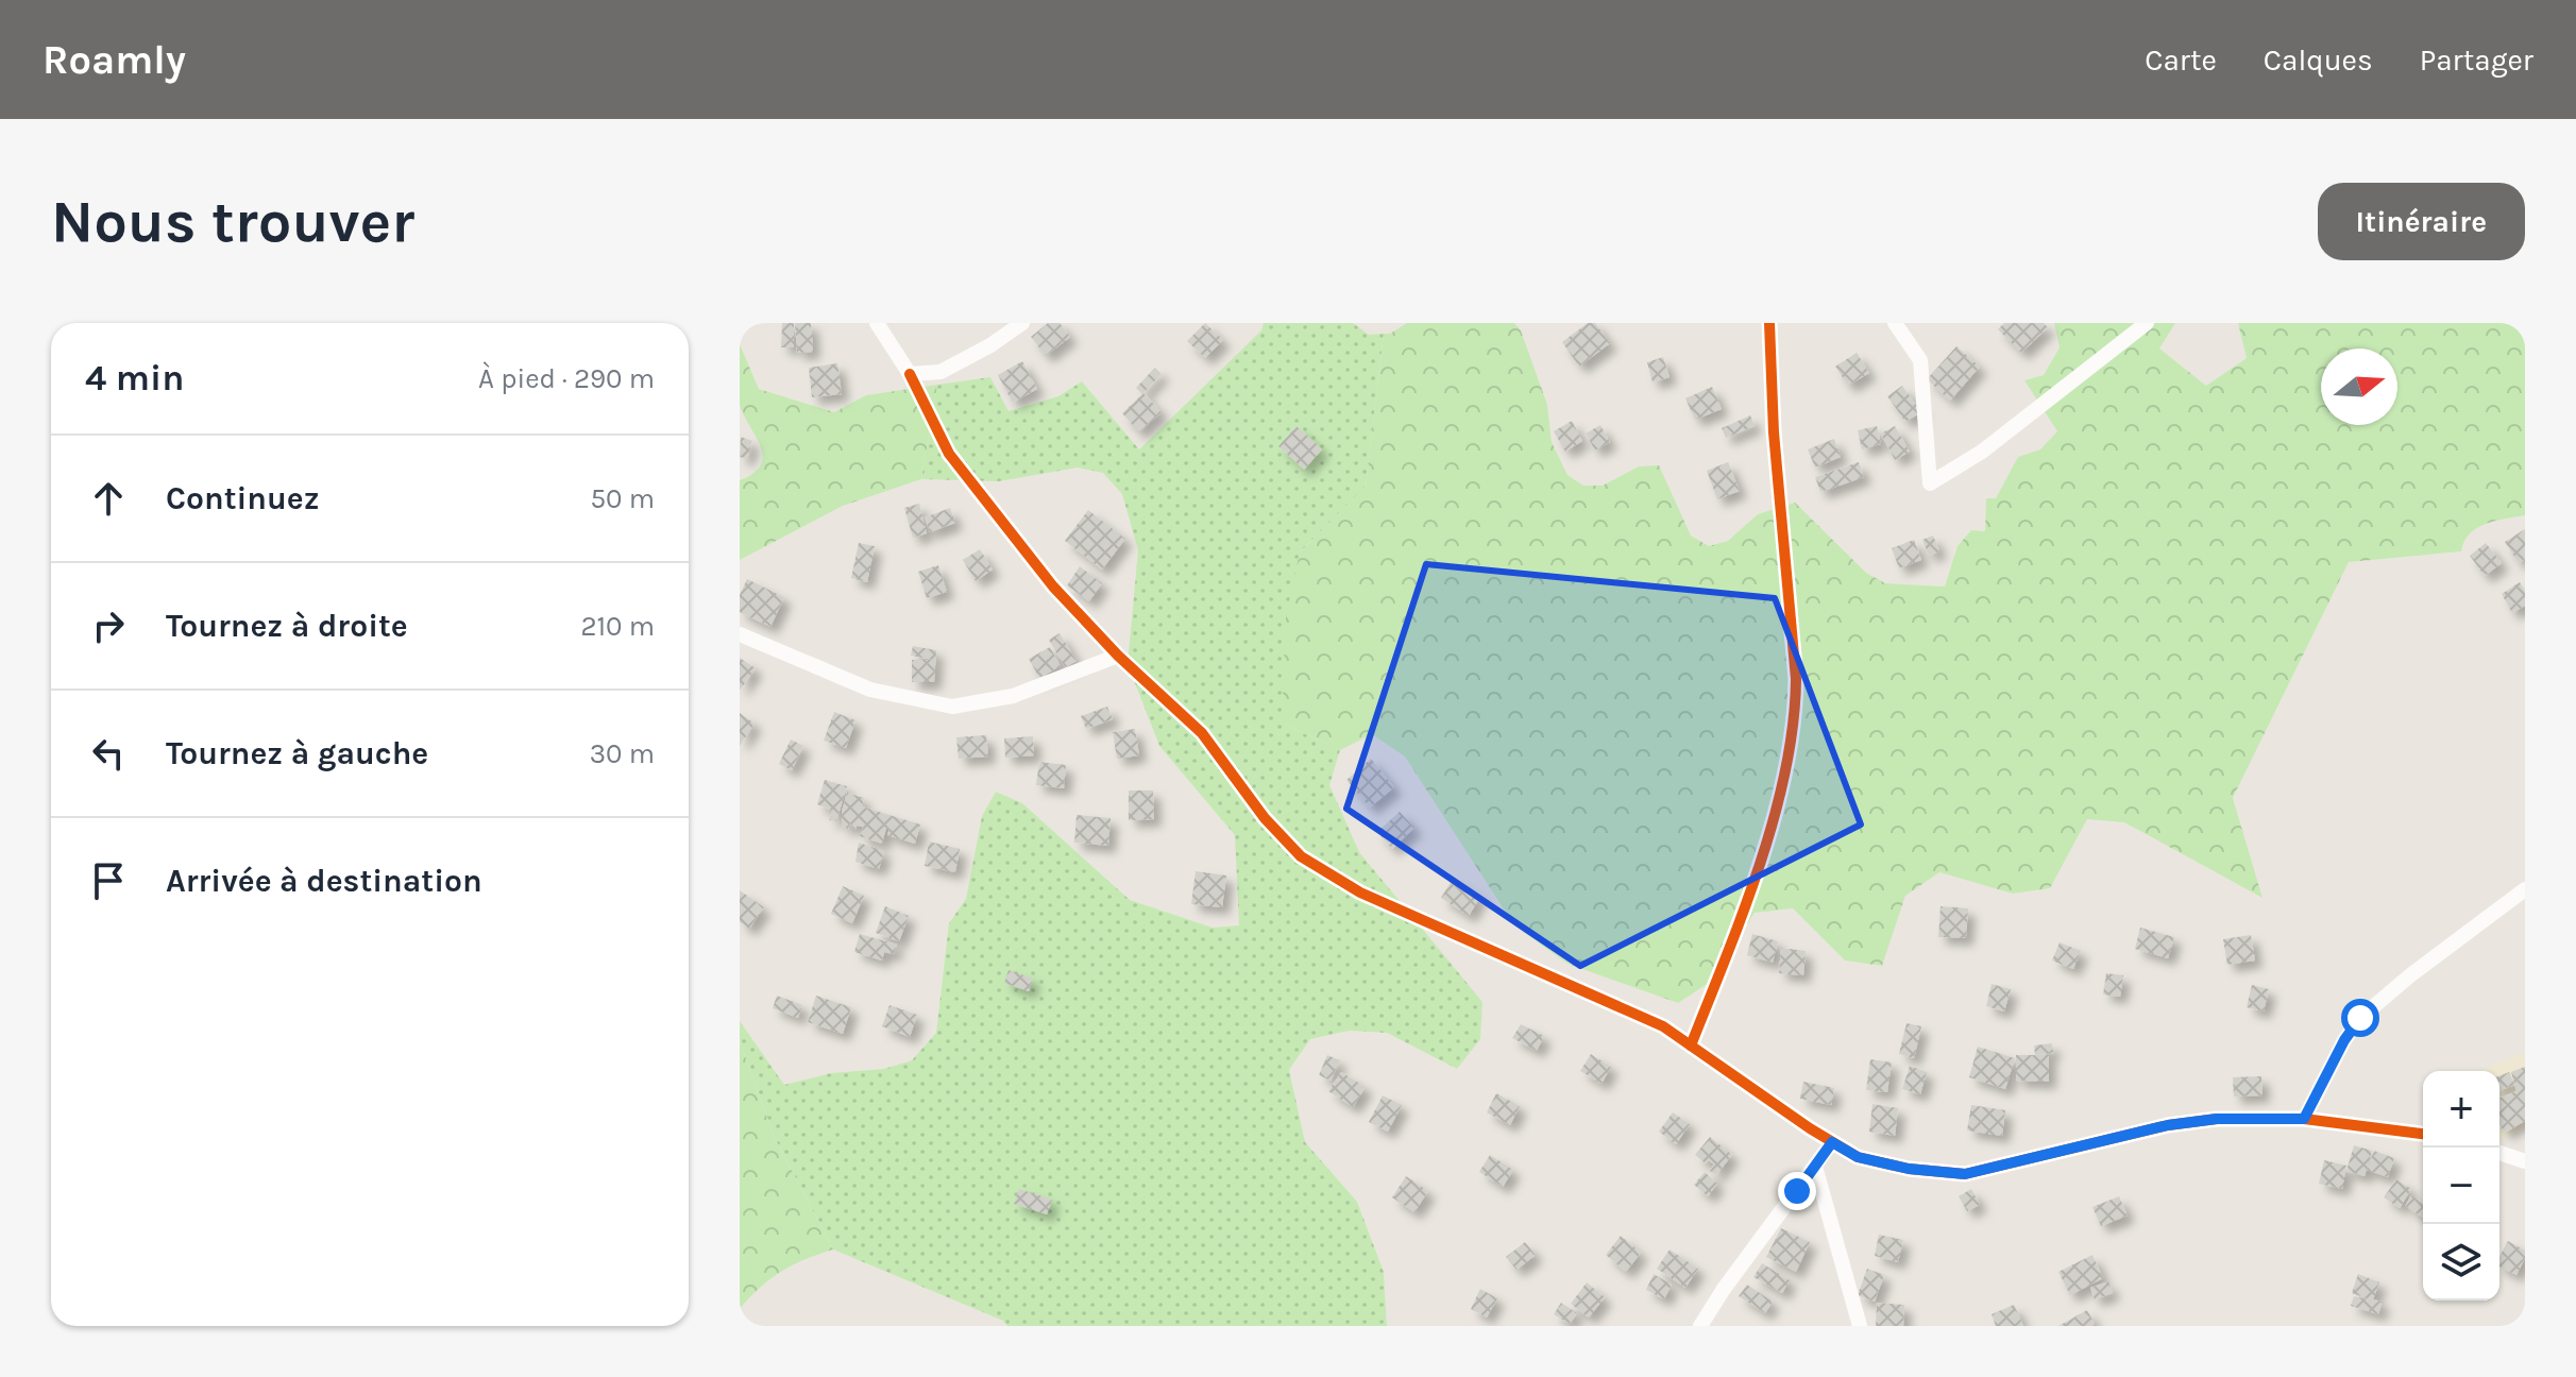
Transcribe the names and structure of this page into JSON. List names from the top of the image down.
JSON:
{
  "north": "right",
  "page": {
    "header": "Roamly",
    "nav": ["Carte", "Calques", "Partager"],
    "buttons": "Itinéraire",
    "title": "Nous trouver",
    "heading": ["4 min", "À pied · 290 m"],
    "list": [
      ["Continuez", "50 m"],
      ["Tournez à droite", "210 m"],
      ["Tournez à gauche", "30 m"],
      "Arrivée à destination"
    ],
    "map_buttons": ["+", "−"]
  }
}
